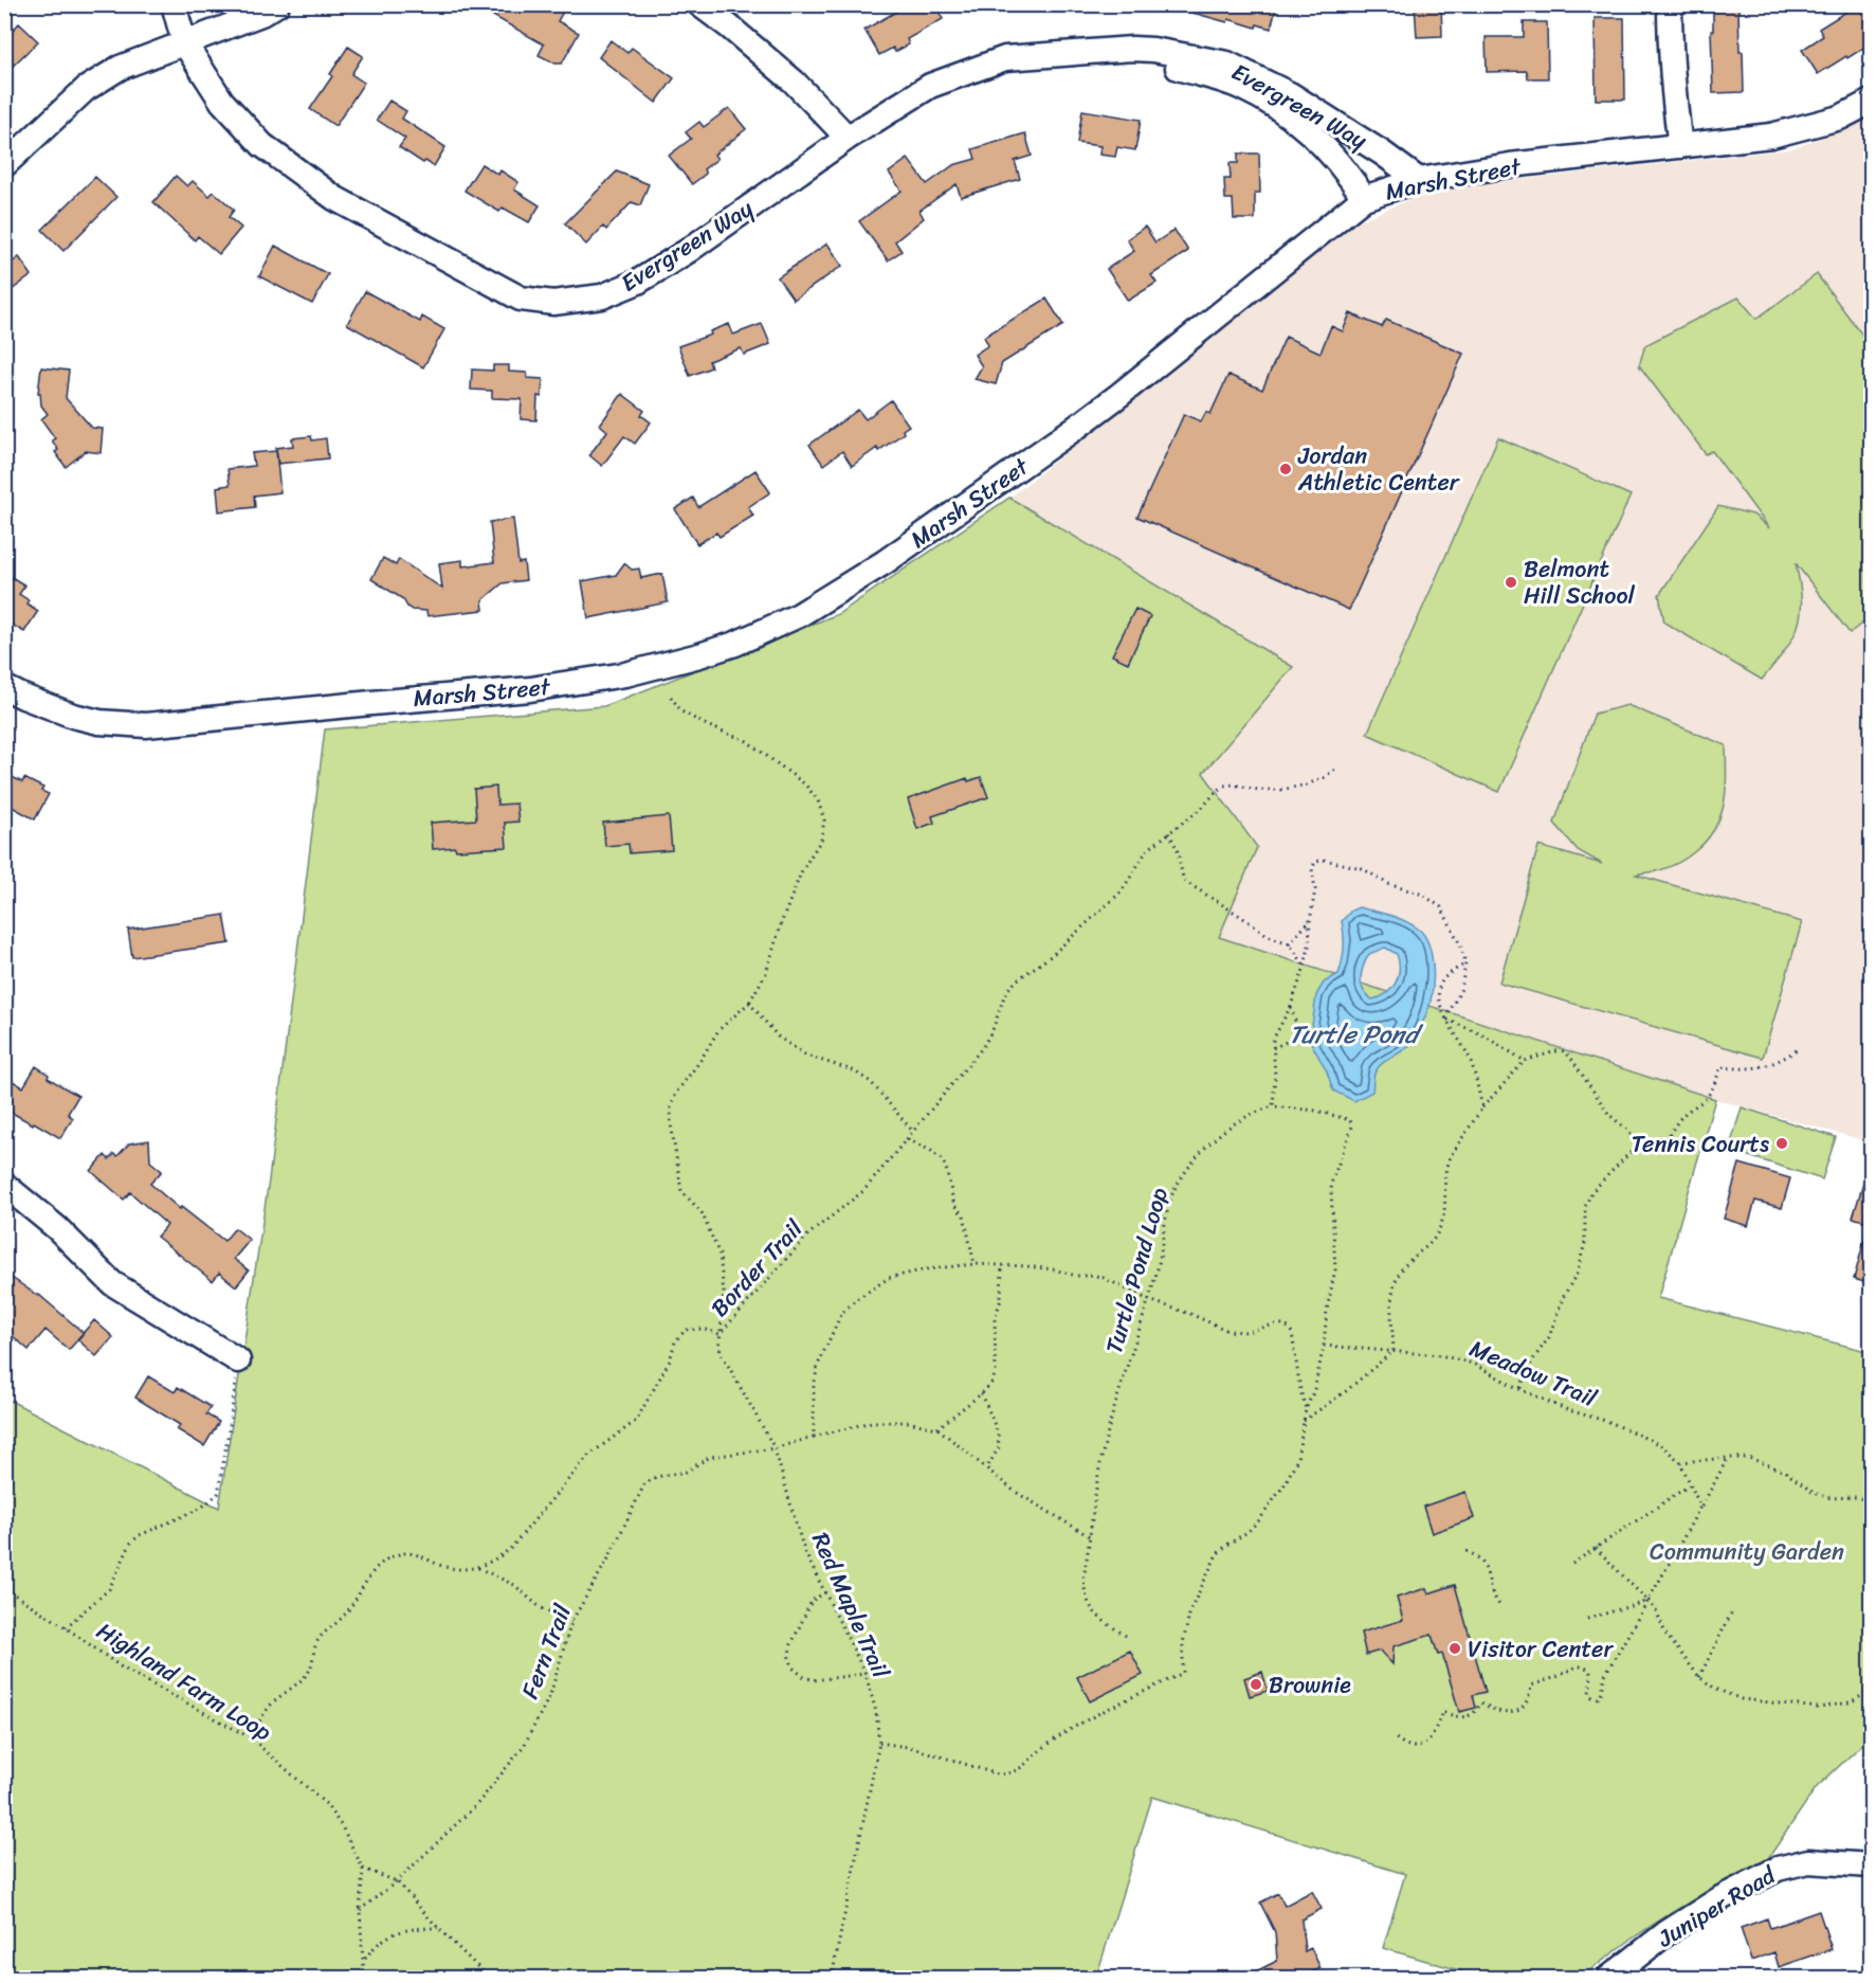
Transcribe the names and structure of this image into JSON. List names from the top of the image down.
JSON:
{
  "streets": {
    "street": ["Evergreen Way", "Marsh Street", "Juniper Road"],
    "path": [
      "Border Trail",
      "Turtle Pond Loop",
      "Meadow Trail",
      "Red Maple Trail",
      "Fern Trail",
      "Highland Farm Loop"
    ]
  },
  "crossings": [
    ["Evergreen Way", "Marsh Street"],
    ["Border Trail", "Red Maple Trail"],
    ["Red Maple Trail", "Fern Trail"]
  ],
  "water": ["Turtle Pond"],
  "parks": ["Community Garden"],
  "places": [
    "Jordan Athletic Center",
    "Belmont Hill School",
    "Tennis Courts",
    "Visitor Center",
    "Brownie"
  ]
}
